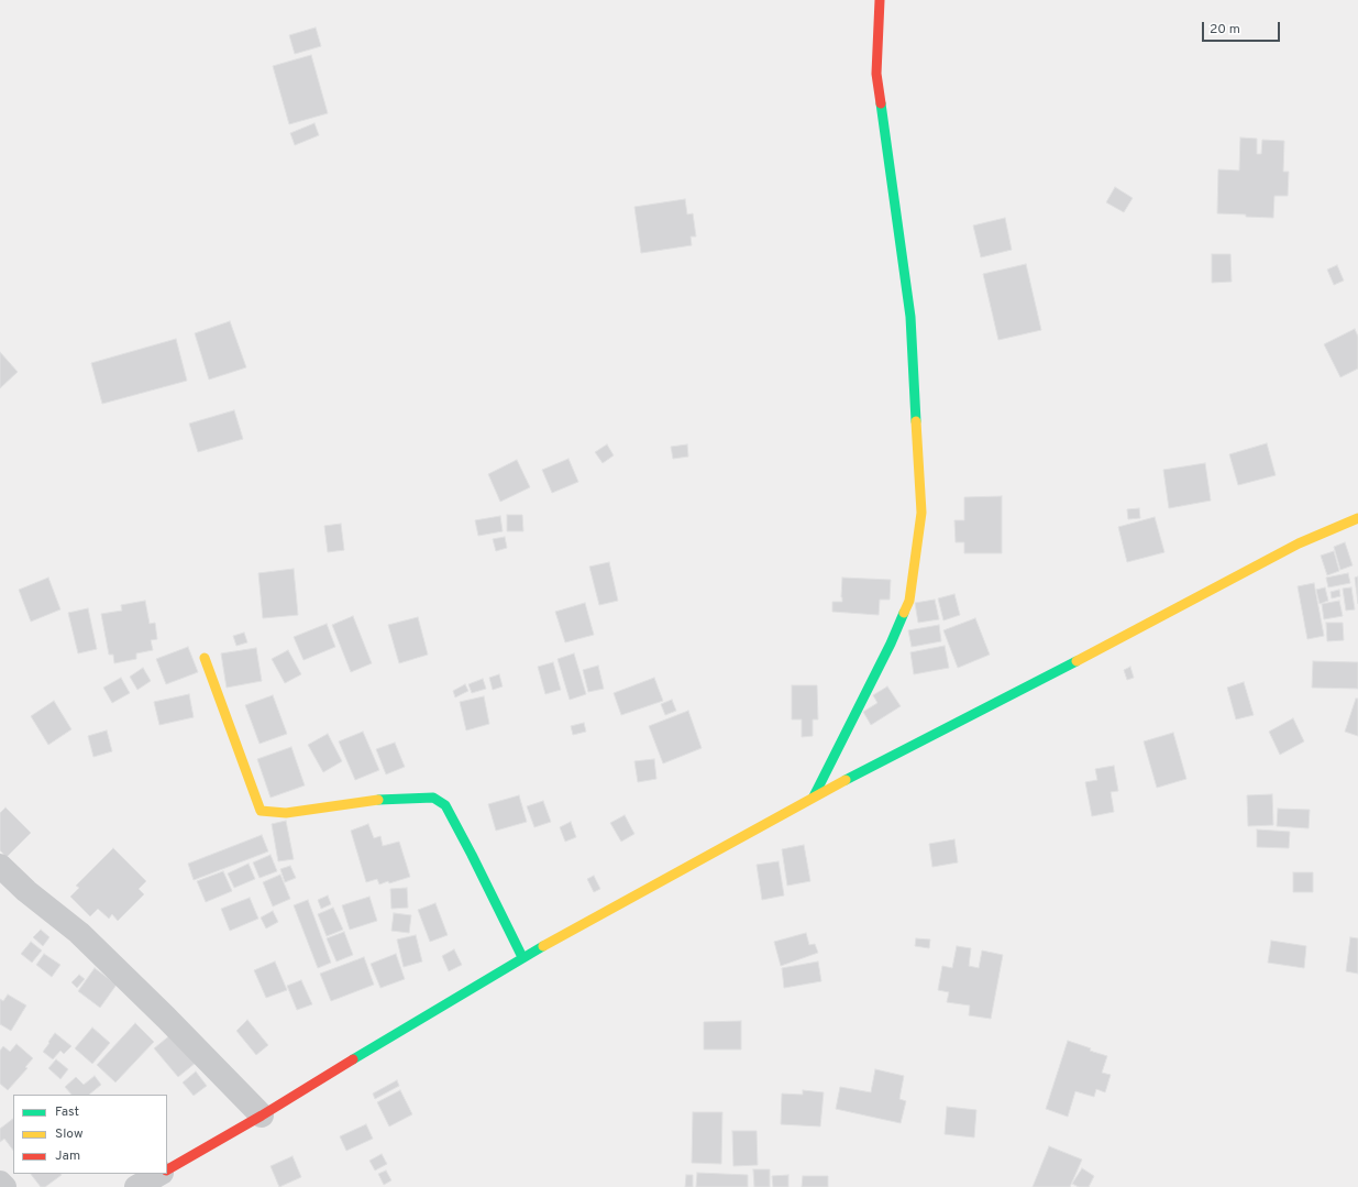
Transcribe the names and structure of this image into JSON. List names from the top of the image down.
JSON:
{
  "legend": ["Fast", "Slow", "Jam"],
  "scale_bar": "20 m"
}
